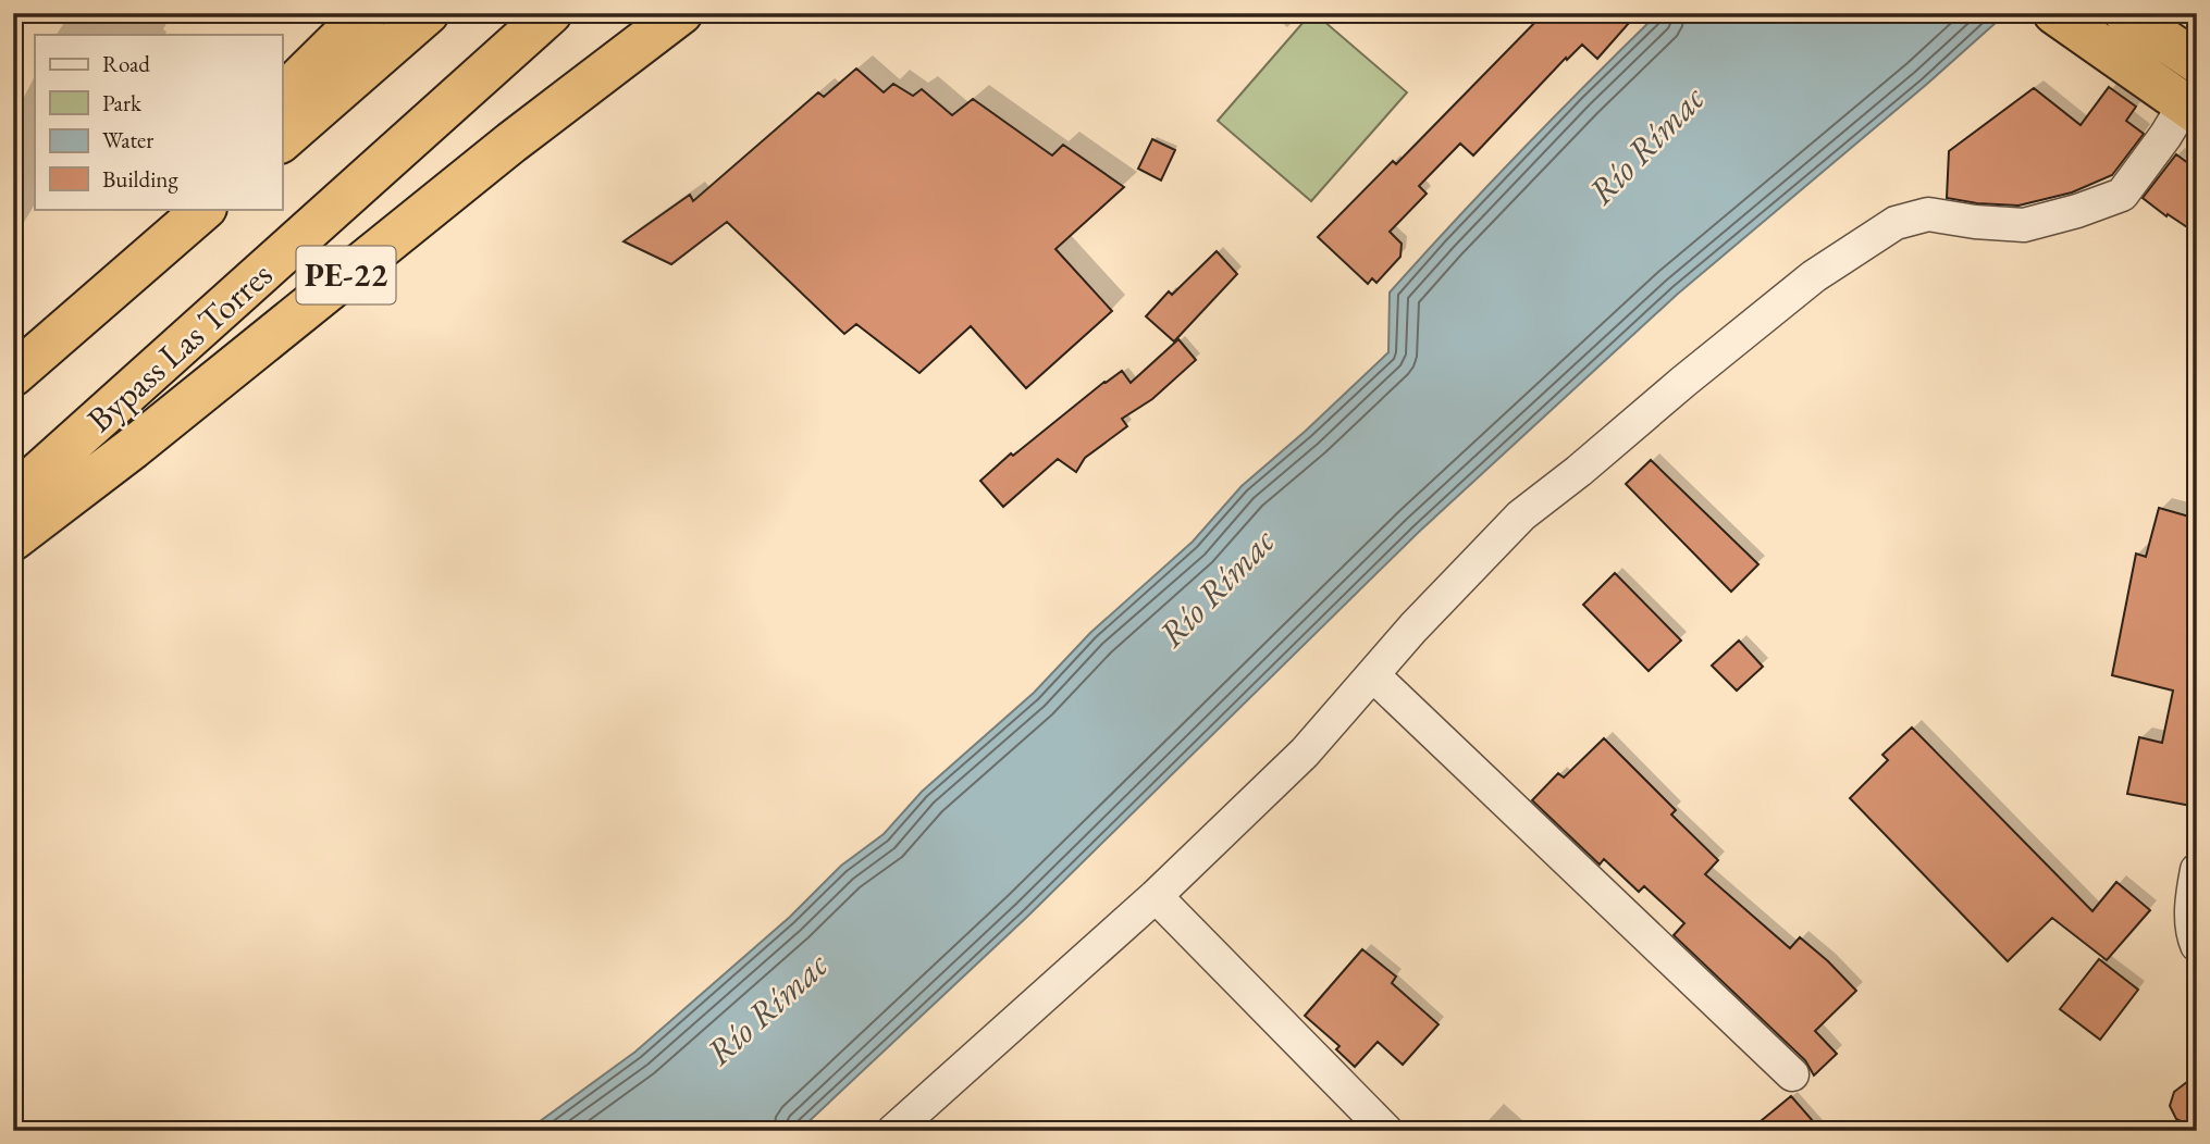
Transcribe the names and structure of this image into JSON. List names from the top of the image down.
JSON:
{
  "streets": {
    "highway": ["PE-22", "Bypass Las Torres"]
  },
  "water": ["Río Rímac"],
  "legend": [
    "Road",
    "Park",
    "Water",
    "Building"
  ]
}
